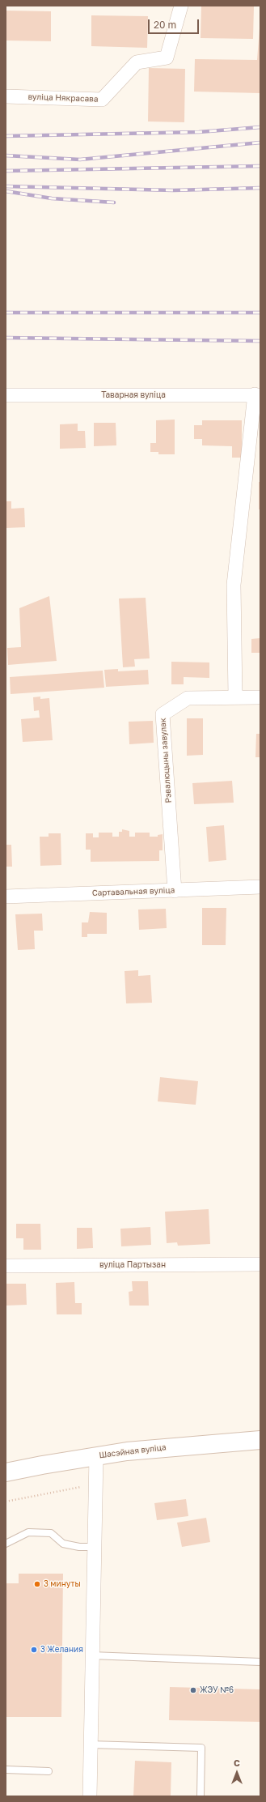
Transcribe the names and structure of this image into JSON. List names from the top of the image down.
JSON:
{
  "streets": {
    "main road": ["Шасэйная вуліца"],
    "street": [
      "вуліца Някрасава",
      "Таварная вуліца",
      "Рэвалюцыны завулак",
      "Сартавальная вуліца",
      "вуліца Партызан"
    ]
  },
  "crossings": [
    ["Рэвалюцыны завулак", "Сартавальная вуліца"]
  ],
  "places": ["3 минуты", "3 Желания", "ЖЭУ №6"],
  "scale_bar": "20 m",
  "north": "top"
}
